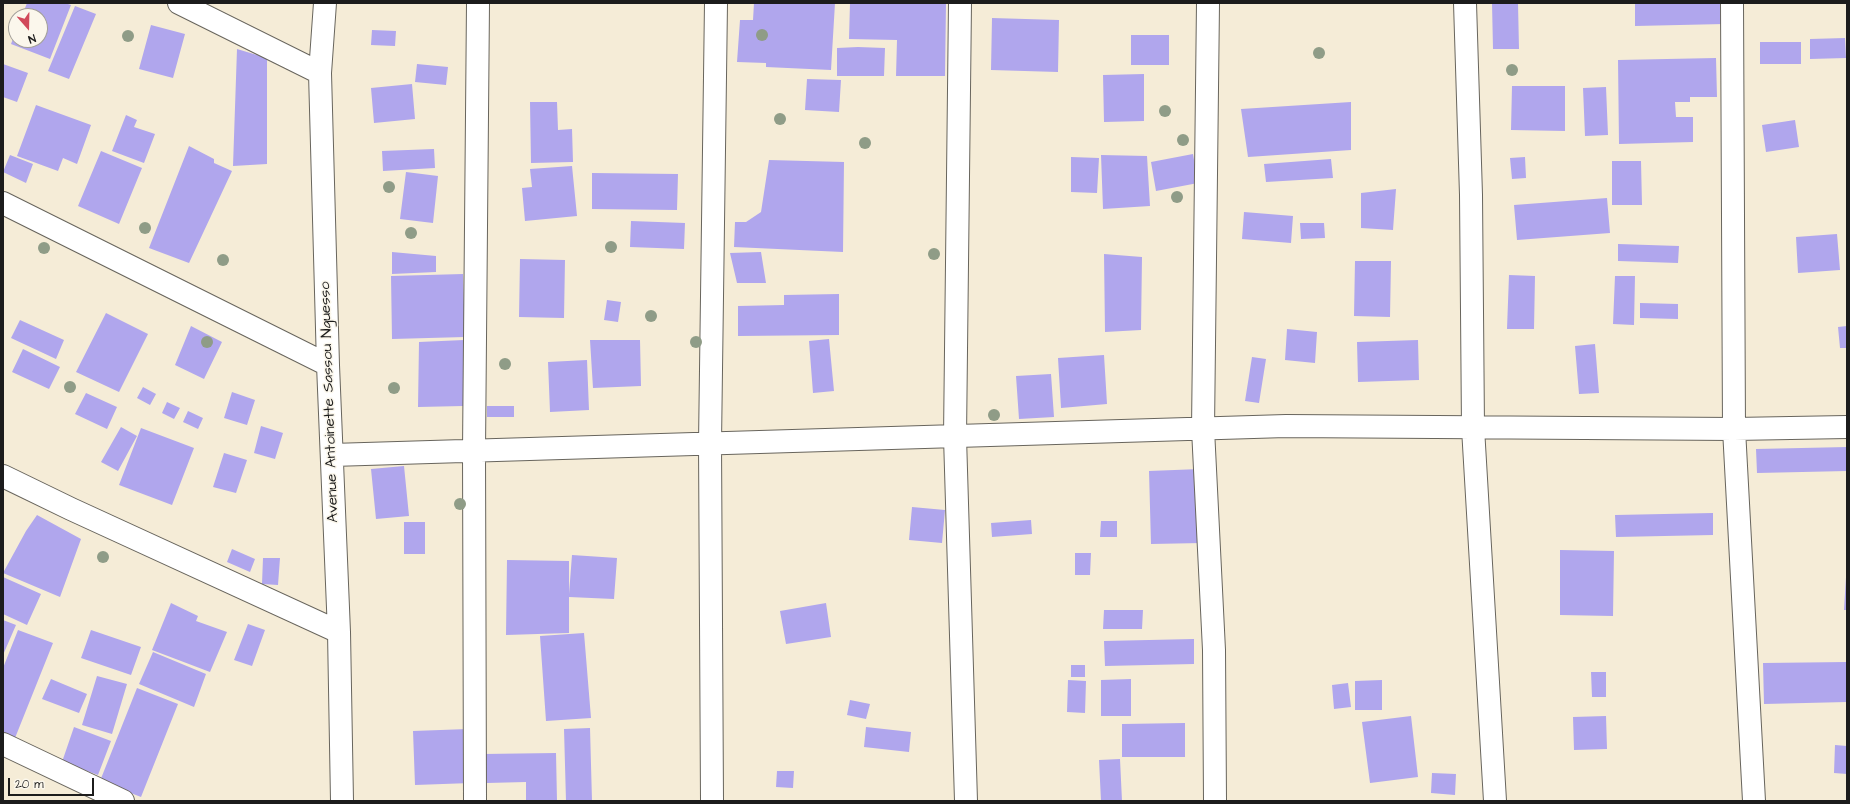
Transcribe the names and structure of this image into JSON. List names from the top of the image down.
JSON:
{
  "streets": {
    "street": ["Avenue Antoinette Sassou Nguesso"]
  },
  "scale_bar": "20 m",
  "north": "bottom"
}
